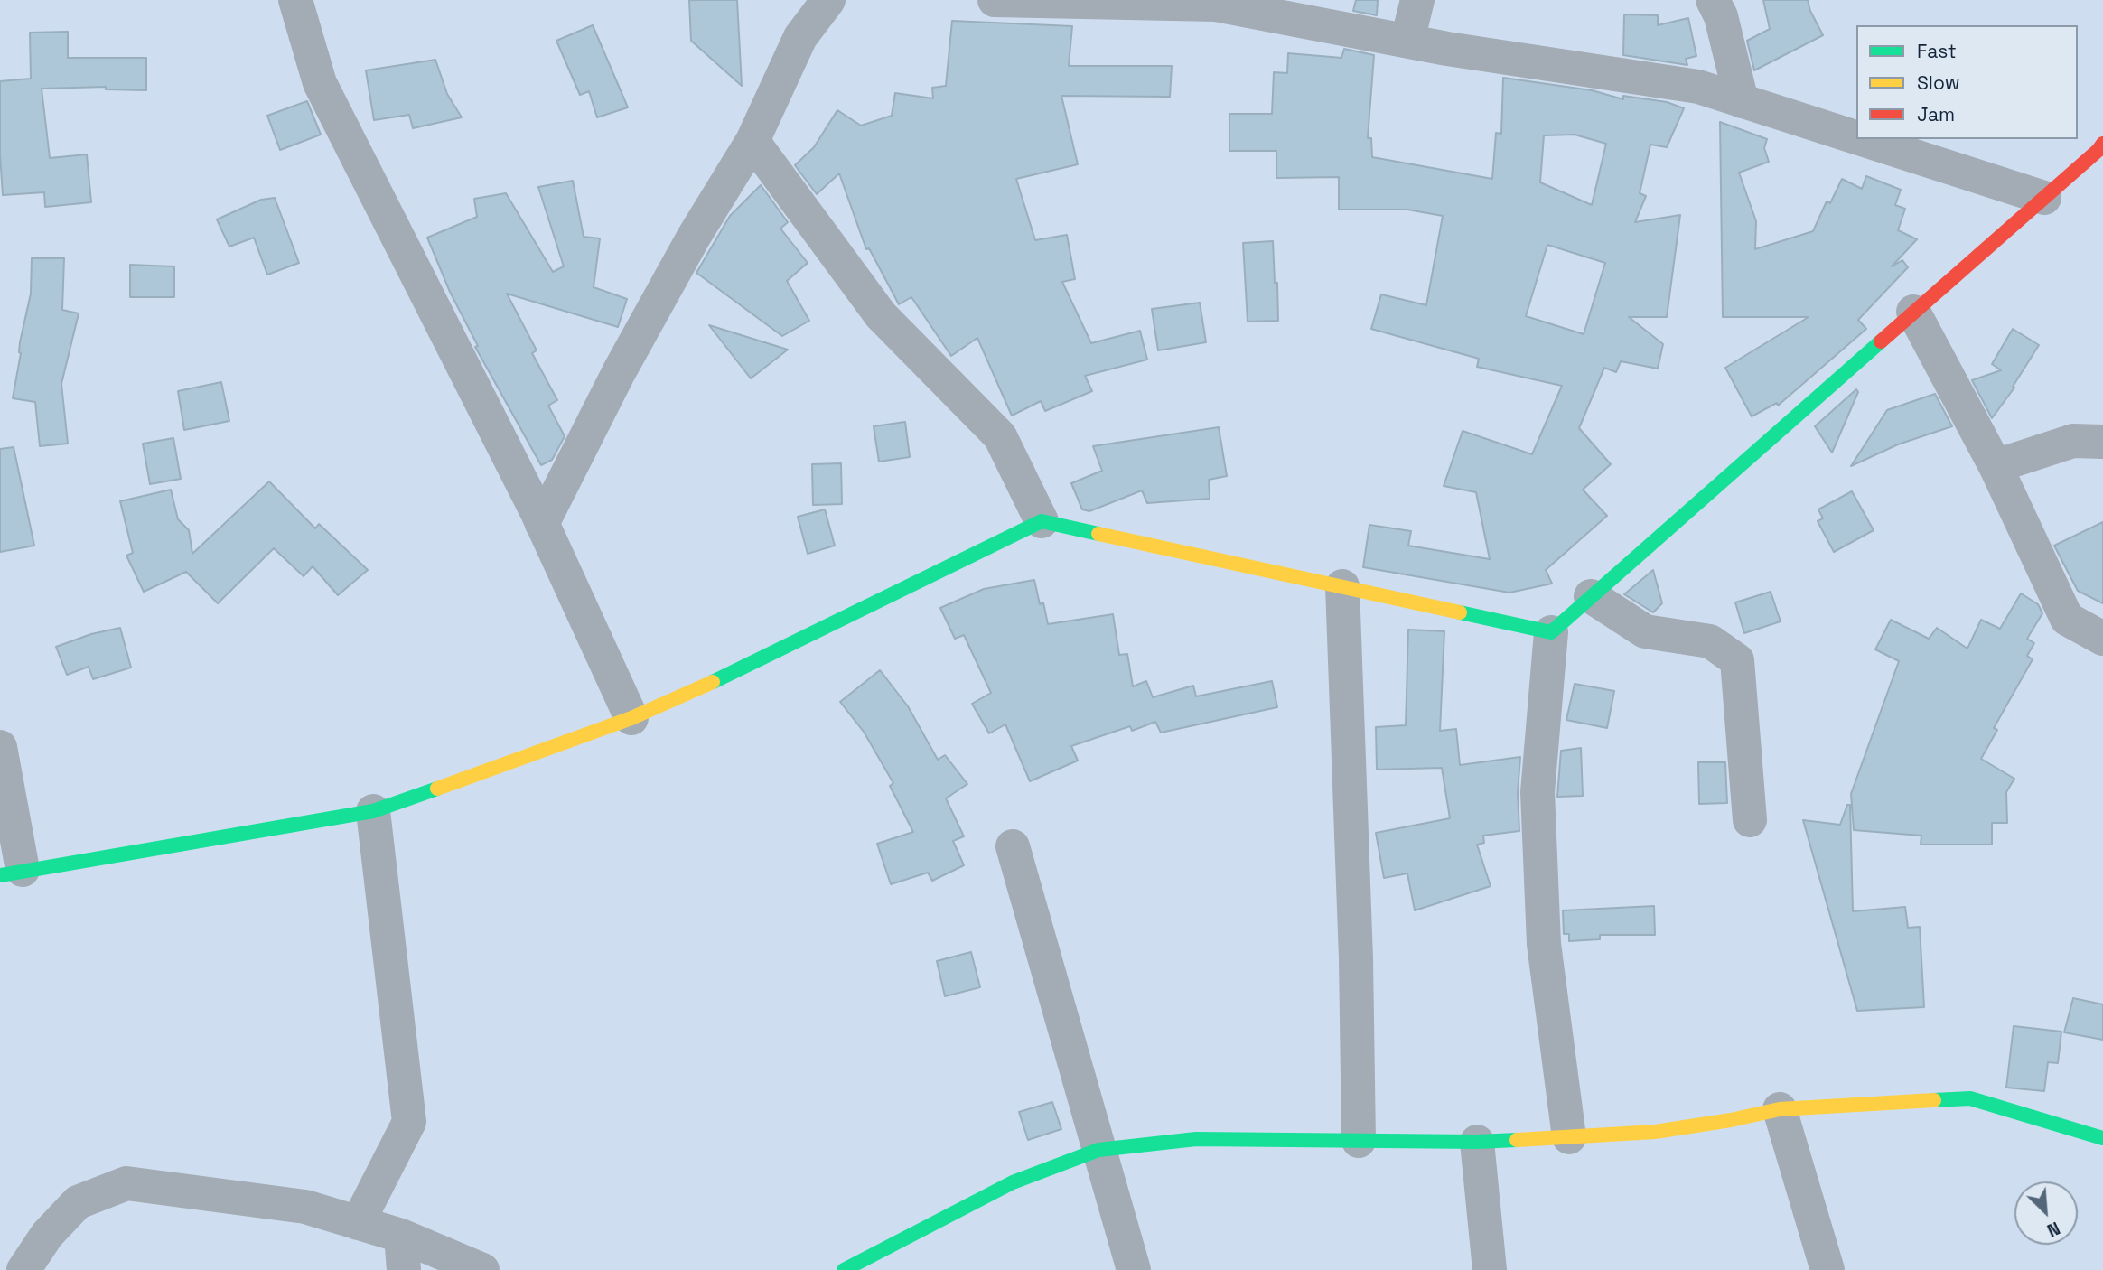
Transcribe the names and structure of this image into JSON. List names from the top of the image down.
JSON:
{
  "legend": ["Fast", "Slow", "Jam"],
  "north": "bottom right"
}
